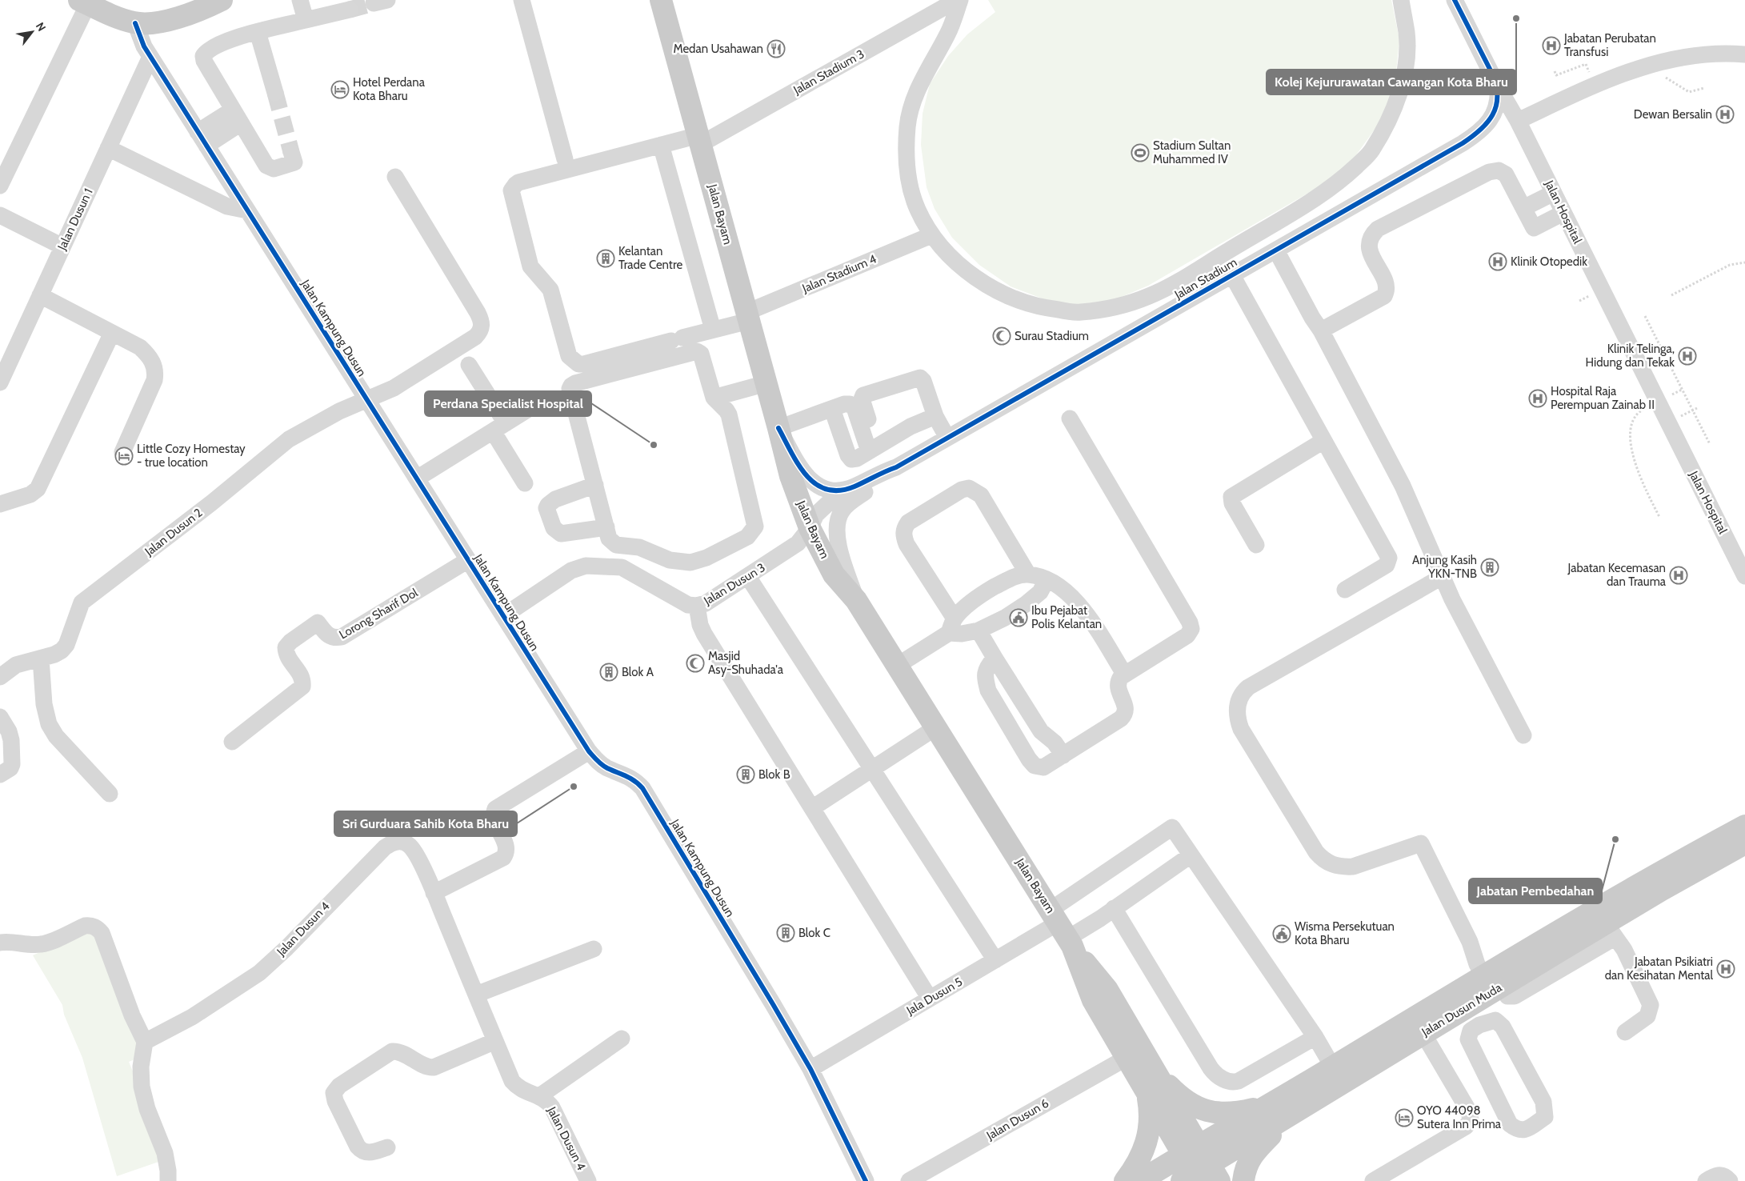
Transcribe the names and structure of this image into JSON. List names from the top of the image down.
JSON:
{
  "streets": {
    "main road": ["Jalan Bayam", "Jalan Dusun Muda"],
    "street": [
      "Jalan Stadium 3",
      "Jalan Hospital",
      "Jalan Dusun 1",
      "Jalan Stadium 4",
      "Jalan Stadium",
      "Jalan Kampung Dusun",
      "Jalan Dusun 2",
      "Jalan Dusun 3",
      "Lorong Sharif Dol",
      "Jalan Dusun 4",
      "Jala Dusun 5",
      "Jalan Dusun 6"
    ]
  },
  "crossings": [
    ["Jalan Stadium 3", "Jalan Bayam"],
    ["Jalan Stadium 3", "Jalan Stadium 4"],
    ["Jalan Hospital", "Jalan Stadium"],
    ["Jalan Bayam", "Jalan Stadium 4"],
    ["Jalan Bayam", "Jalan Stadium"],
    ["Jalan Bayam", "Jalan Dusun 3"],
    ["Jalan Bayam", "Jala Dusun 5"],
    ["Jalan Bayam", "Jalan Dusun 6"],
    ["Jalan Dusun 1", "Jalan Kampung Dusun"],
    ["Jalan Kampung Dusun", "Jalan Dusun 2"],
    ["Jalan Kampung Dusun", "Jalan Dusun 3"],
    ["Jalan Kampung Dusun", "Lorong Sharif Dol"],
    ["Jalan Kampung Dusun", "Jala Dusun 5"]
  ],
  "places": {
    "other": [
      "Kolej Kejururawatan Cawangan Kota Bharu",
      "Perdana Specialist Hospital",
      "Sri Gurduara Sahib Kota Bharu",
      "Jabatan Pembedahan"
    ],
    "hospital": [
      "Jabatan Perubatan Transfusi",
      "Dewan Bersalin",
      "Klinik Otopedik",
      "Klinik Telinga, Hidung dan Tekak",
      "Hospital Raja Perempuan Zainab II",
      "Jabatan Kecemasan dan Trauma",
      "Jabatan Psikiatri dan Kesihatan Mental"
    ],
    "restaurant": ["Medan Usahawan"],
    "hotel": ["Hotel Perdana Kota Bharu", "Little Cozy Homestay - true location", "OYO 44098 Sutera Inn Prima"],
    "sports": ["Stadium Sultan Muhammed IV"],
    "building": [
      "Kelantan Trade Centre",
      "Anjung Kasih YKN-TNB",
      "Blok A",
      "Blok B",
      "Blok C"
    ],
    "mosque": ["Surau Stadium", "Masjid Asy-Shuhada'a"],
    "public building": ["Ibu Pejabat Polis Kelantan", "Wisma Persekutuan Kota Bharu"]
  },
  "north": "top right"
}
